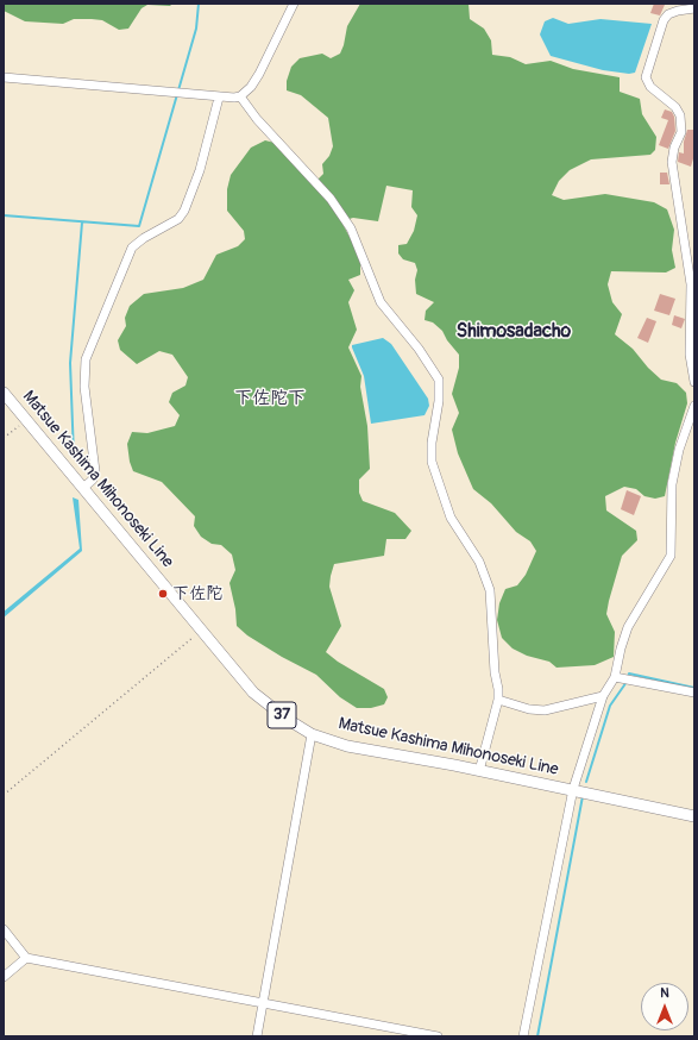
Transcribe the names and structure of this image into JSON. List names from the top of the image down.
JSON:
{
  "streets": {
    "main road": ["Matsue Kashima Mihonoseki Line", "37"]
  },
  "districts": ["Shimosadacho", "下佐陀下"],
  "places": ["下佐陀"],
  "north": "top"
}
